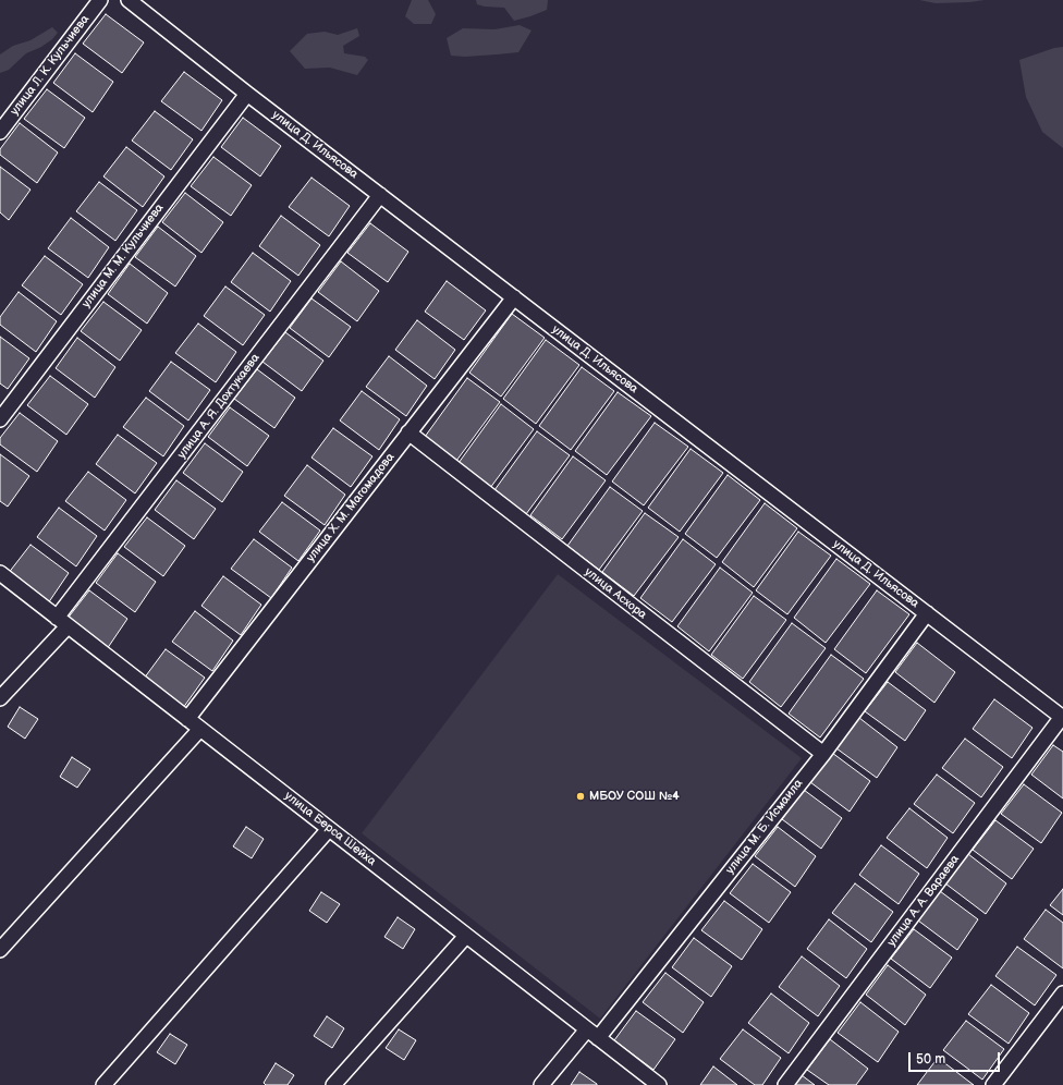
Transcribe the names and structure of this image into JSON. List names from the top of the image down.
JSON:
{
  "streets": {
    "street": [
      "улица Л. К. Кульчиева",
      "улица Д. Ильясова",
      "улица М. М. Кульчиева",
      "улица А. Я. Дохтукаева",
      "улица Х. М. Магомадова",
      "улица Асхора",
      "улица М. Б. Исмаила",
      "улица Берса Шейха",
      "улица А. А. Вараева"
    ]
  },
  "crossings": [
    ["улица Д. Ильясова", "улица М. М. Кульчиева"],
    ["улица Д. Ильясова", "улица А. Я. Дохтукаева"],
    ["улица Д. Ильясова", "улица Х. М. Магомадова"],
    ["улица Д. Ильясова", "улица М. Б. Исмаила"],
    ["улица Д. Ильясова", "улица А. А. Вараева"],
    ["улица А. Я. Дохтукаева", "улица Берса Шейха"],
    ["улица Х. М. Магомадова", "улица Асхора"],
    ["улица Х. М. Магомадова", "улица Берса Шейха"],
    ["улица Асхора", "улица М. Б. Исмаила"],
    ["улица М. Б. Исмаила", "улица Берса Шейха"]
  ],
  "places": ["МБОУ СОШ №4"],
  "scale_bar": "50 m"
}
